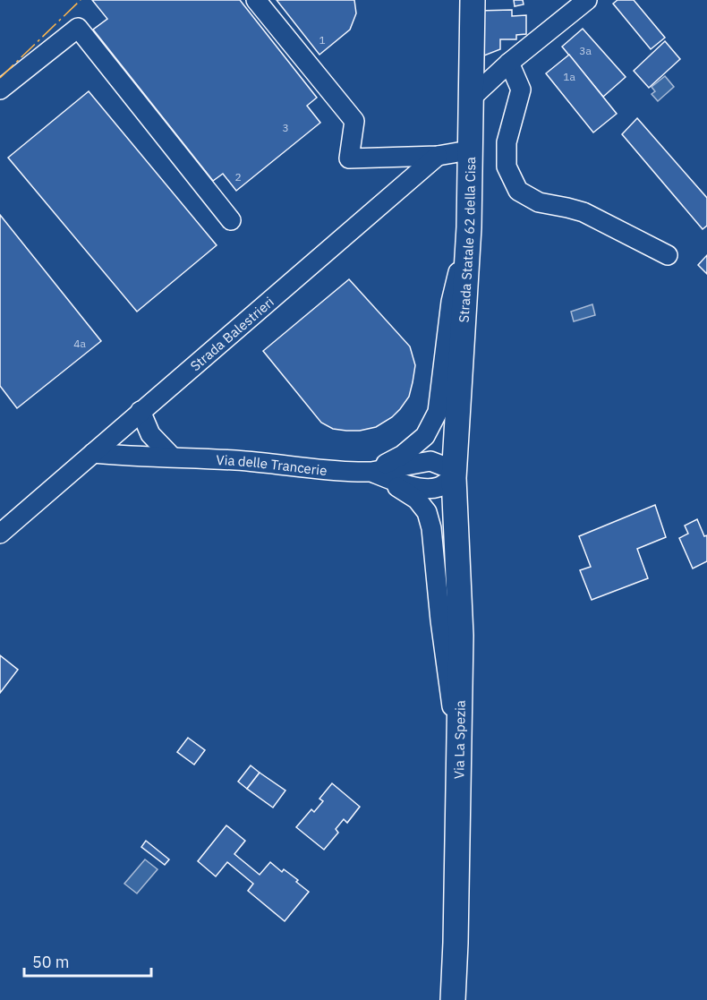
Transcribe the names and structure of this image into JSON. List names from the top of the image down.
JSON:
{
  "streets": {
    "main road": ["Strada Statale 62 della Cisa", "Via La Spezia"],
    "street": ["Strada Balestrieri", "Via delle Trancerie"]
  },
  "crossings": [
    ["Strada Statale 62 della Cisa", "Via La Spezia"],
    ["Strada Balestrieri", "Via delle Trancerie"]
  ],
  "house_numbers": [
    "1",
    "3a",
    "1a",
    "3",
    "2",
    "4a"
  ],
  "scale_bar": "50 m"
}
